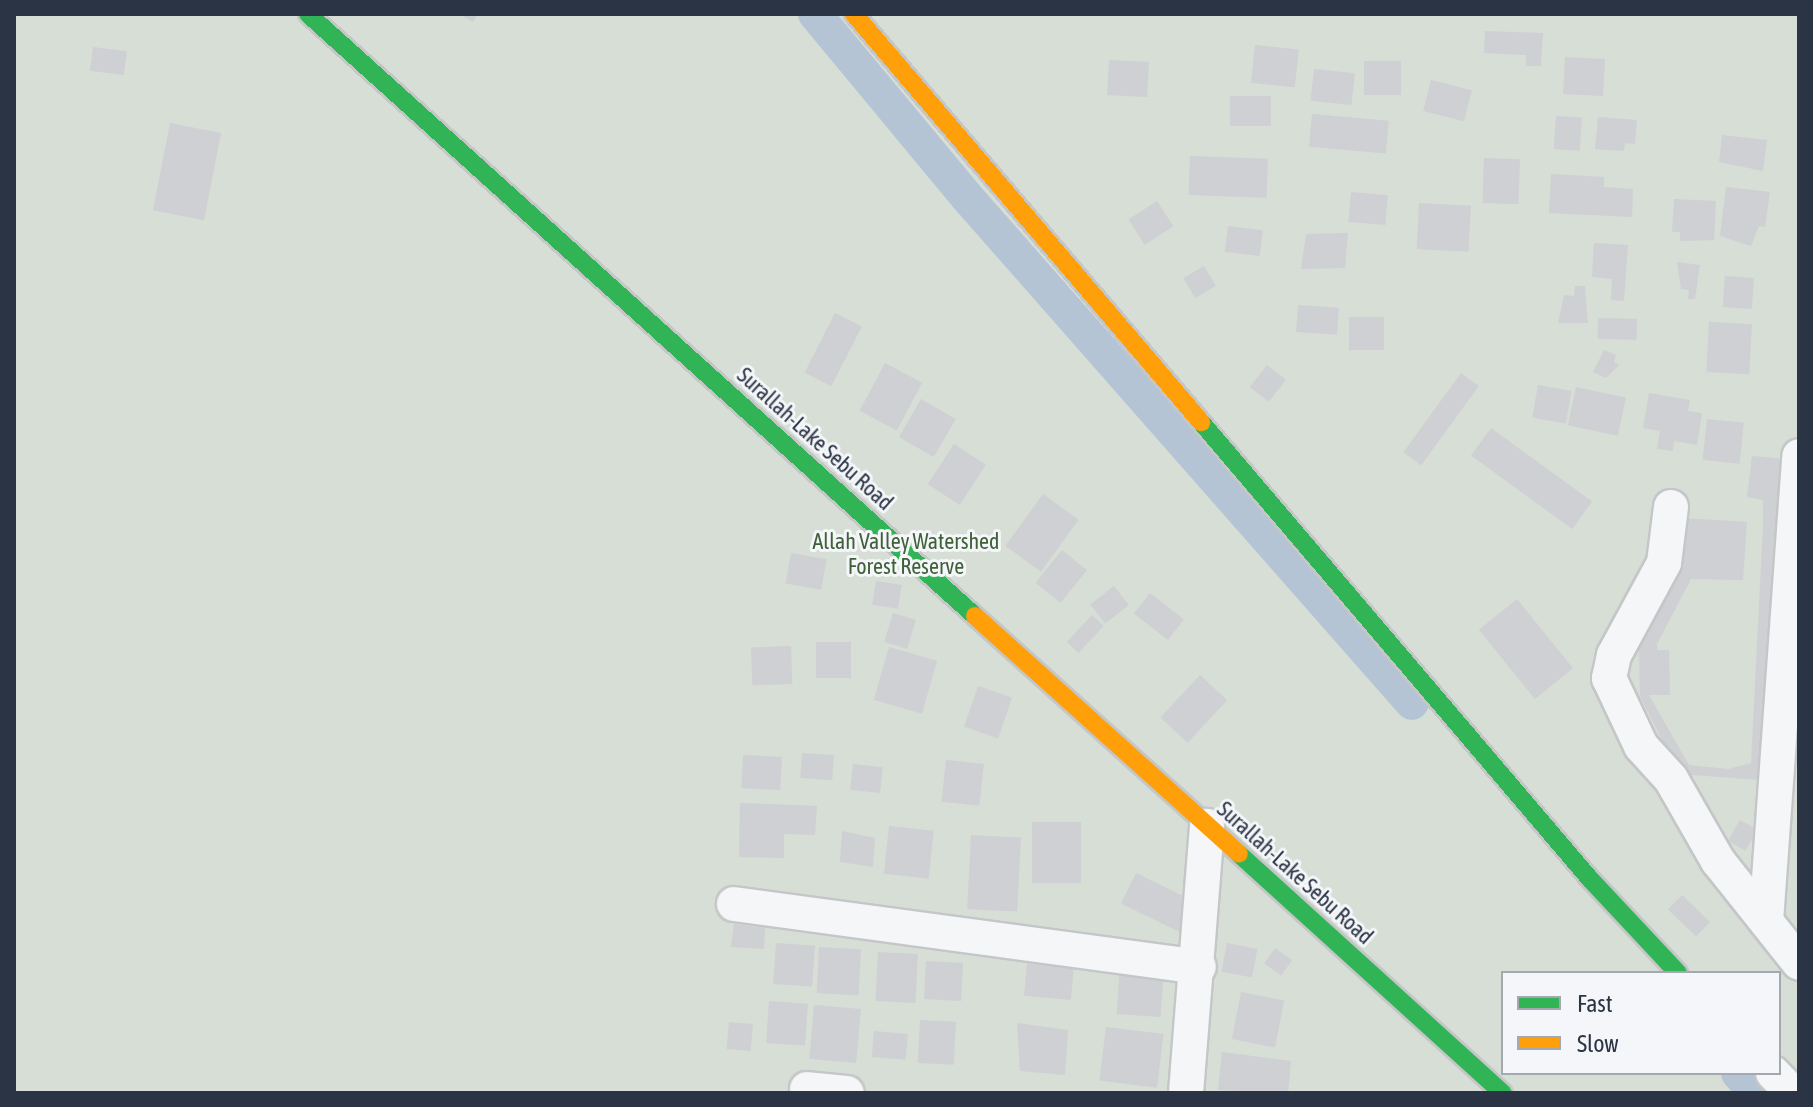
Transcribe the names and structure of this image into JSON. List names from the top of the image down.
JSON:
{
  "streets": {
    "main road": ["Surallah-Lake Sebu Road"]
  },
  "parks": ["Allah Valley Watershed Forest Reserve"],
  "legend": ["Fast", "Slow"]
}
